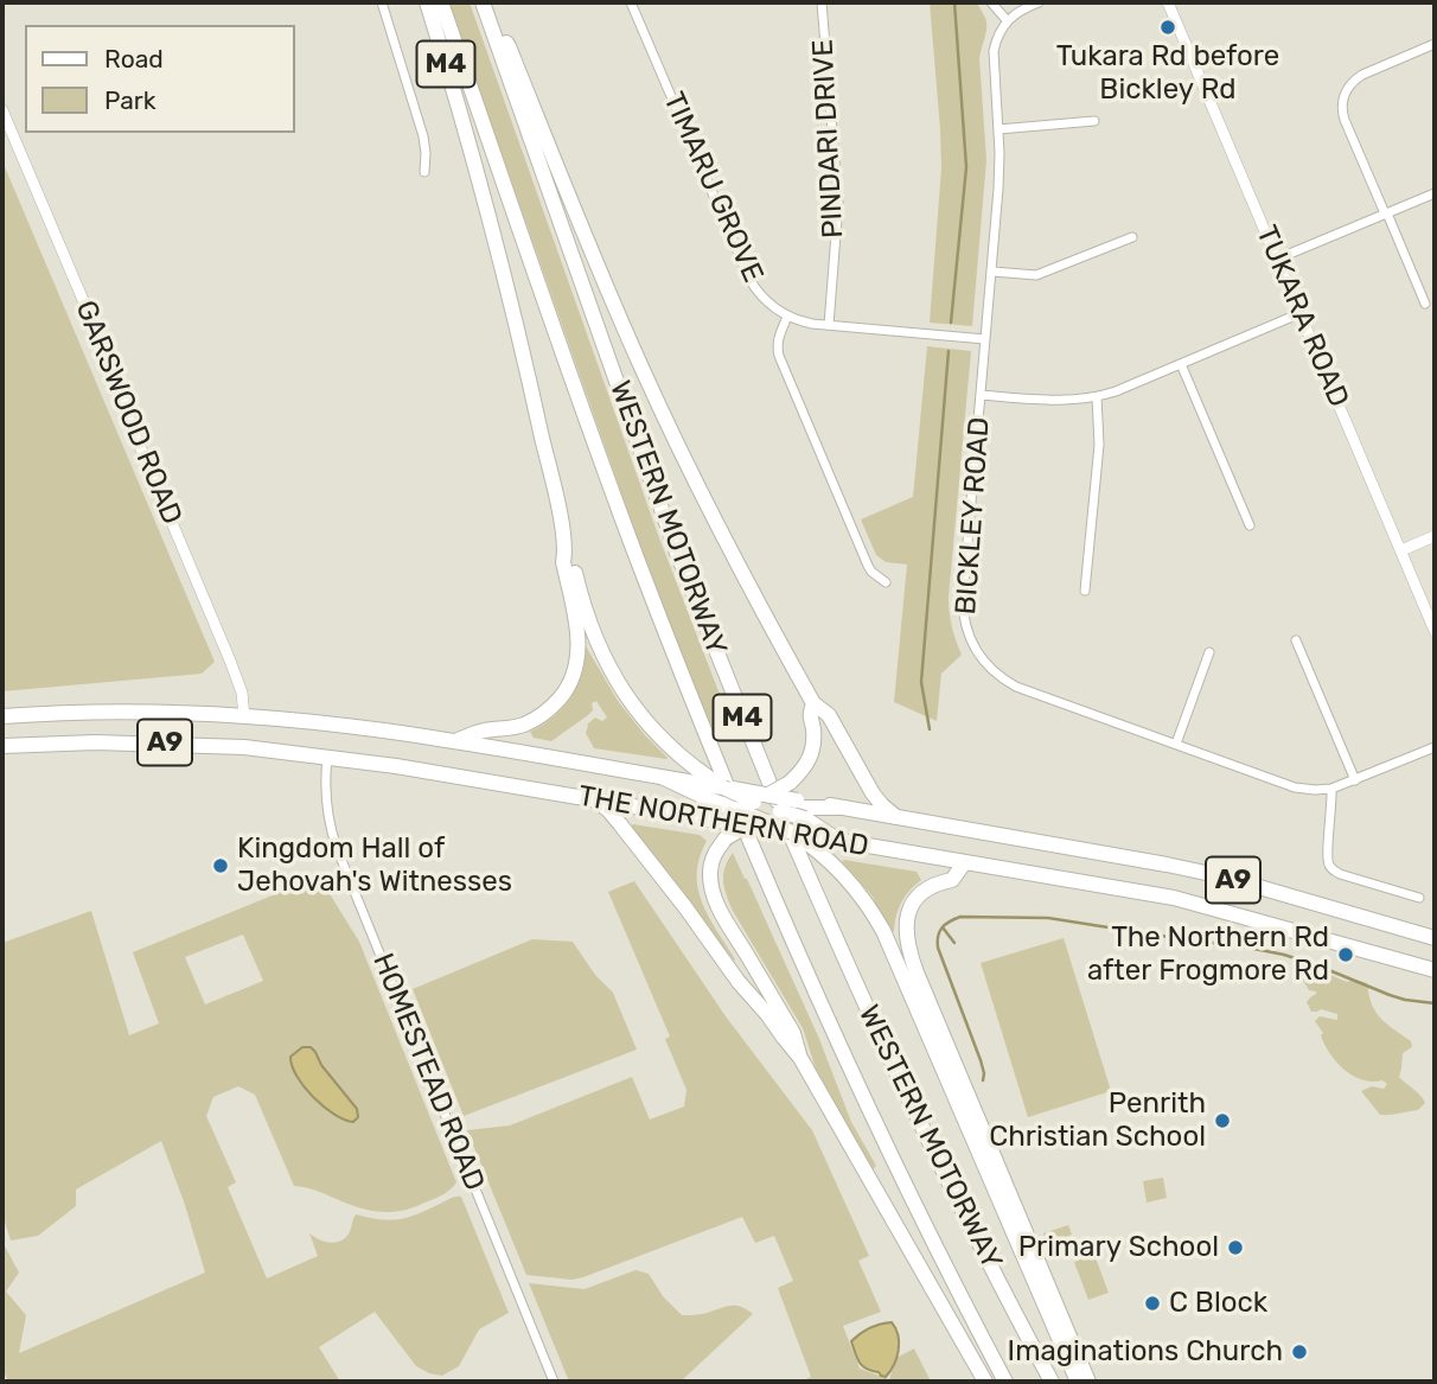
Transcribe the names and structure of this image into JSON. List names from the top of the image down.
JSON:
{
  "streets": {
    "highway": [
      "M4",
      "WESTERN MOTORWAY",
      "A9",
      "THE NORTHERN ROAD"
    ],
    "street": [
      "PINDARI DRIVE",
      "TIMARU GROVE",
      "TUKARA ROAD",
      "GARSWOOD ROAD",
      "BICKLEY ROAD",
      "HOMESTEAD ROAD"
    ]
  },
  "crossings": [
    ["M4", "THE NORTHERN ROAD"],
    ["PINDARI DRIVE", "TIMARU GROVE"],
    ["TIMARU GROVE", "BICKLEY ROAD"],
    ["GARSWOOD ROAD", "THE NORTHERN ROAD"],
    ["THE NORTHERN ROAD", "HOMESTEAD ROAD"]
  ],
  "places": [
    "Tukara Rd before Bickley Rd",
    "Kingdom Hall of Jehovah's Witnesses",
    "The Northern Rd after Frogmore Rd",
    "Penrith Christian School",
    "Primary School",
    "C Block",
    "Imaginations Church"
  ],
  "legend": ["Road", "Park"]
}
